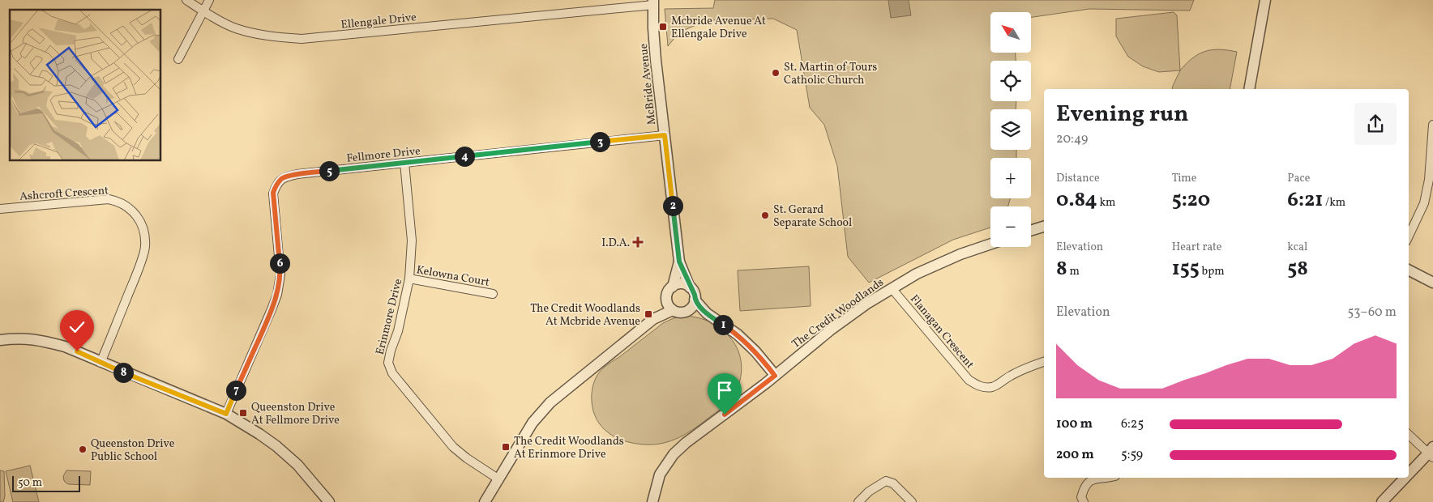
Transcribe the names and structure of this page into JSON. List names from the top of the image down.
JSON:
{
  "streets": {
    "street": [
      "Ellengale Drive",
      "McBride Avenue",
      "Fellmore Drive",
      "Ashcroft Crescent",
      "Kelowna Court",
      "The Credit Woodlands",
      "Erinmore Drive",
      "Flanagan Crescent"
    ]
  },
  "crossings": [
    ["Ellengale Drive", "McBride Avenue"],
    ["McBride Avenue", "Fellmore Drive"],
    ["Fellmore Drive", "Erinmore Drive"],
    ["Kelowna Court", "Erinmore Drive"],
    ["The Credit Woodlands", "Flanagan Crescent"]
  ],
  "places": {
    "transit": [
      "Mcbride Avenue At Ellengale Drive",
      "The Credit Woodlands At Mcbride Avenue",
      "Queenston Drive At Fellmore Drive",
      "The Credit Woodlands At Erinmore Drive"
    ],
    "other": ["St. Martin of Tours Catholic Church", "St. Gerard Separate School", "Queenston Drive Public School"],
    "health": ["I.D.A."]
  },
  "scale_bar": "50 m",
  "north": "top left",
  "page": {
    "map_buttons": ["+", "−"],
    "heading": ["Evening run", "20:49"],
    "pins": [
      "3",
      "4",
      "5",
      "2",
      "6",
      "1",
      "8",
      "7"
    ],
    "stats": [
      ["Distance", "0.84 km"],
      ["Time", "5:20"],
      ["Pace", "6:21 /km"],
      ["Elevation", "8 m"],
      ["Heart rate", "155 bpm"],
      ["kcal", "58"]
    ],
    "chart": ["Elevation", "53–60 m"],
    "list": [
      {
        "name": "100 m",
        "note": "6:25"
      },
      {
        "name": "200 m",
        "note": "5:59"
      }
    ],
    "scale": "50 m"
  }
}
